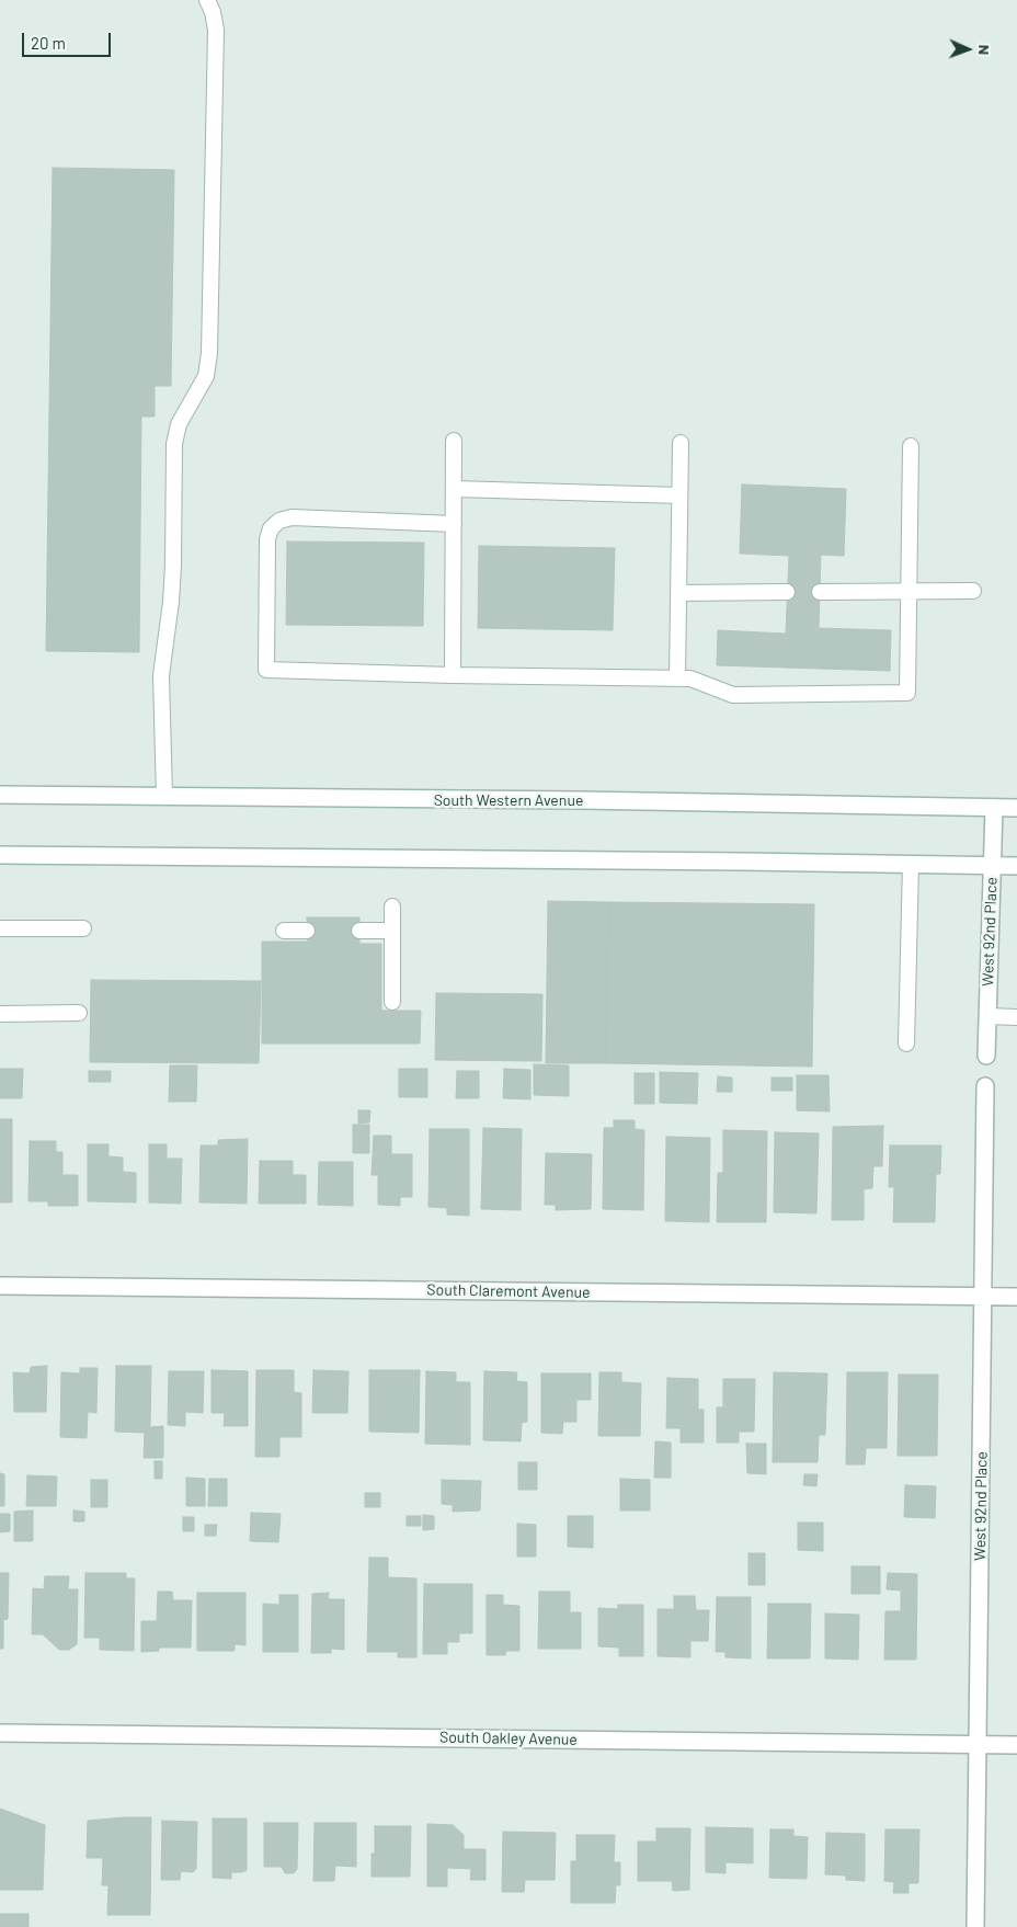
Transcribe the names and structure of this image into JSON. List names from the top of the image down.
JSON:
{
  "streets": {
    "street": [
      "South Western Avenue",
      "West 92nd Place",
      "South Claremont Avenue",
      "South Oakley Avenue"
    ]
  },
  "crossings": [
    ["South Western Avenue", "West 92nd Place"],
    ["West 92nd Place", "South Claremont Avenue"],
    ["West 92nd Place", "South Oakley Avenue"]
  ],
  "scale_bar": "20 m",
  "north": "right"
}
